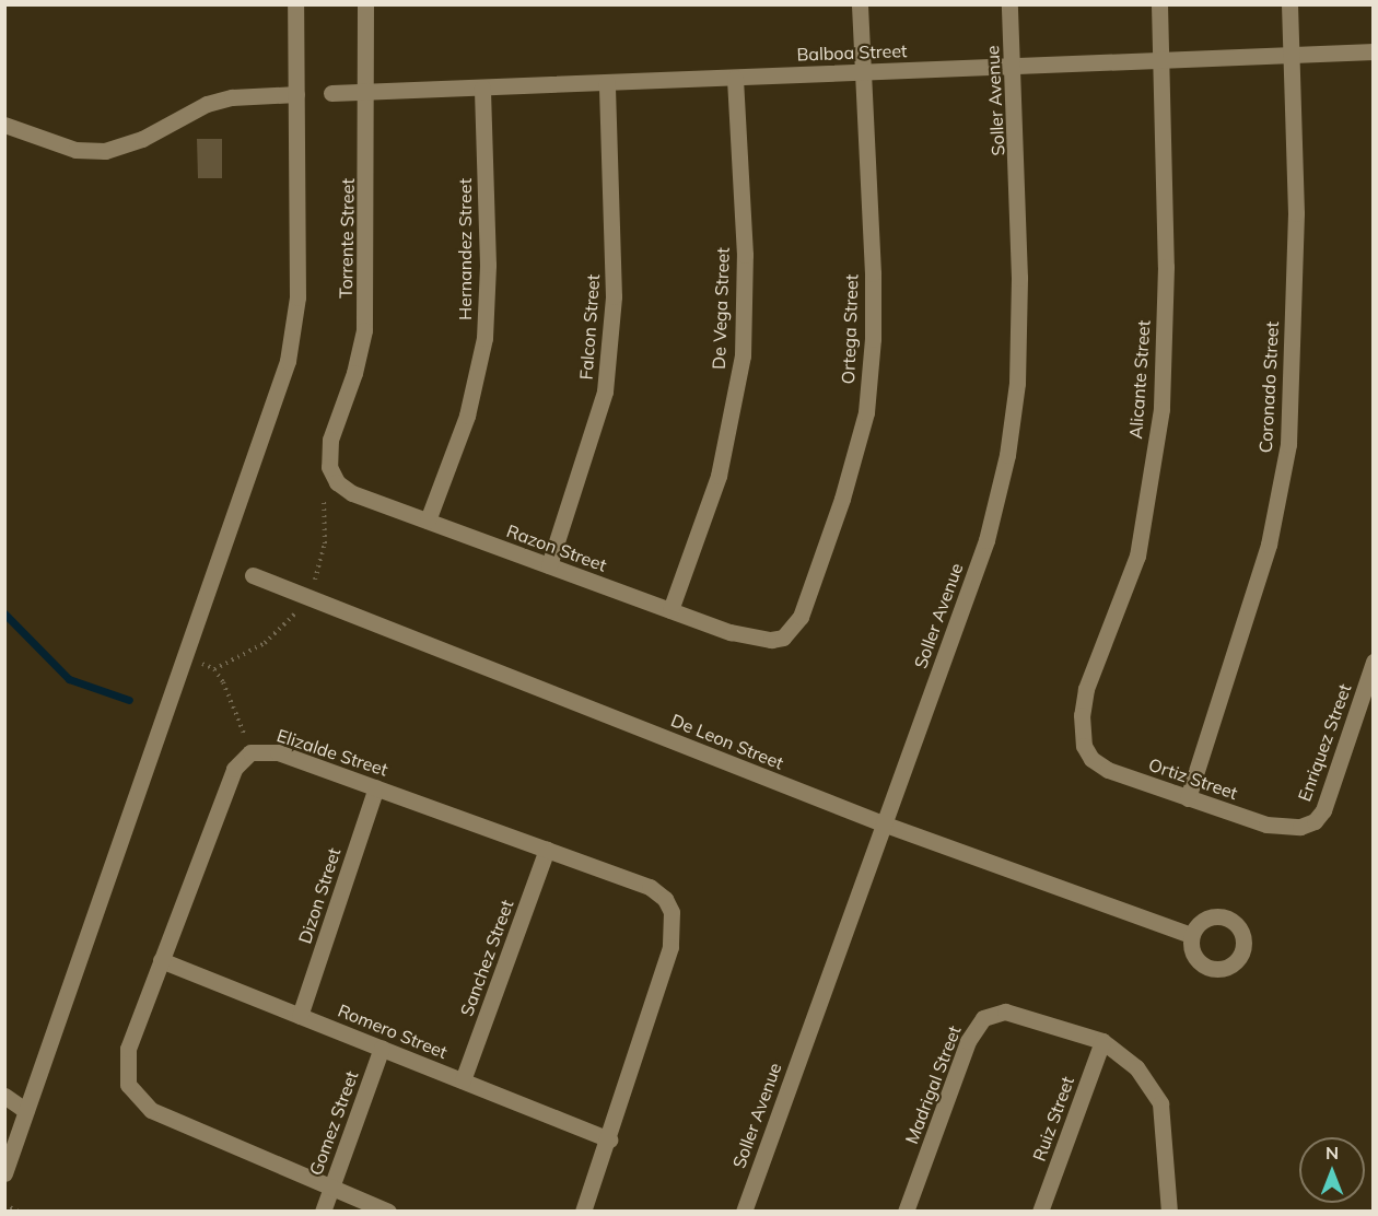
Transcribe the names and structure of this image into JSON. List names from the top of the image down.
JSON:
{
  "streets": {
    "street": [
      "Balboa Street",
      "Soller Avenue",
      "Torrente Street",
      "Hernandez Street",
      "De Vega Street",
      "Falcon Street",
      "Ortega Street",
      "Alicante Street",
      "Coronado Street",
      "Razon Street",
      "De Leon Street",
      "Enriquez Street",
      "Elizalde Street",
      "Ortiz Street",
      "Dizon Street",
      "Sanchez Street",
      "Romero Street",
      "Madrigal Street",
      "Ruiz Street",
      "Gomez Street"
    ]
  },
  "crossings": [
    ["Balboa Street", "Soller Avenue"],
    ["Balboa Street", "Torrente Street"],
    ["Balboa Street", "Hernandez Street"],
    ["Balboa Street", "De Vega Street"],
    ["Balboa Street", "Falcon Street"],
    ["Balboa Street", "Ortega Street"],
    ["Balboa Street", "Alicante Street"],
    ["Balboa Street", "Coronado Street"],
    ["Soller Avenue", "De Leon Street"],
    ["Torrente Street", "Razon Street"],
    ["Hernandez Street", "Razon Street"],
    ["De Vega Street", "Razon Street"],
    ["Falcon Street", "Razon Street"],
    ["Ortega Street", "Razon Street"],
    ["Alicante Street", "Ortiz Street"],
    ["Coronado Street", "Ortiz Street"],
    ["Enriquez Street", "Ortiz Street"],
    ["Elizalde Street", "Dizon Street"],
    ["Elizalde Street", "Sanchez Street"],
    ["Elizalde Street", "Romero Street"],
    ["Elizalde Street", "Gomez Street"],
    ["Dizon Street", "Romero Street"],
    ["Sanchez Street", "Romero Street"],
    ["Romero Street", "Gomez Street"],
    ["Madrigal Street", "Ruiz Street"]
  ],
  "north": "top"
}
